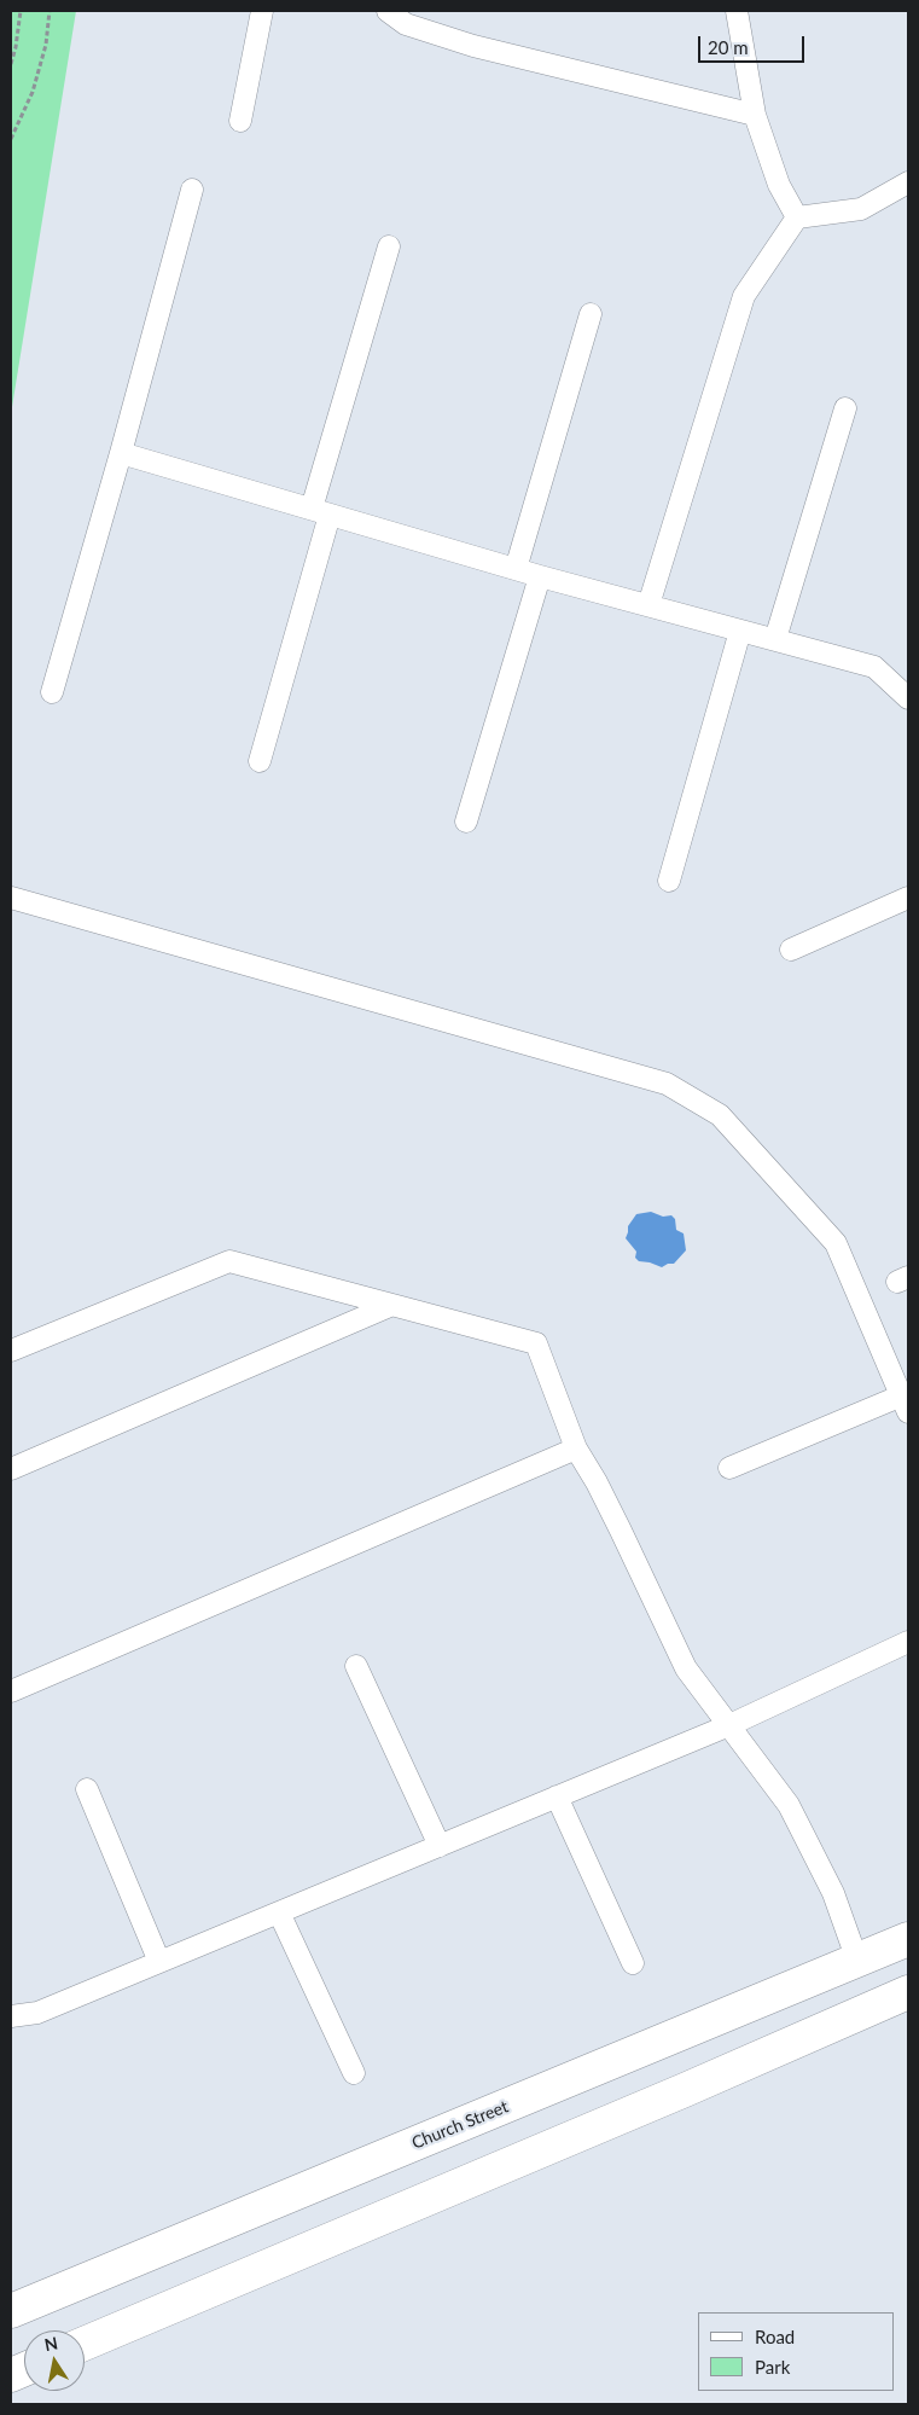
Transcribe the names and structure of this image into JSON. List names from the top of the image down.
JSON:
{
  "streets": {
    "main road": ["Church Street"]
  },
  "legend": ["Road", "Park"],
  "scale_bar": "20 m",
  "north": "top"
}
